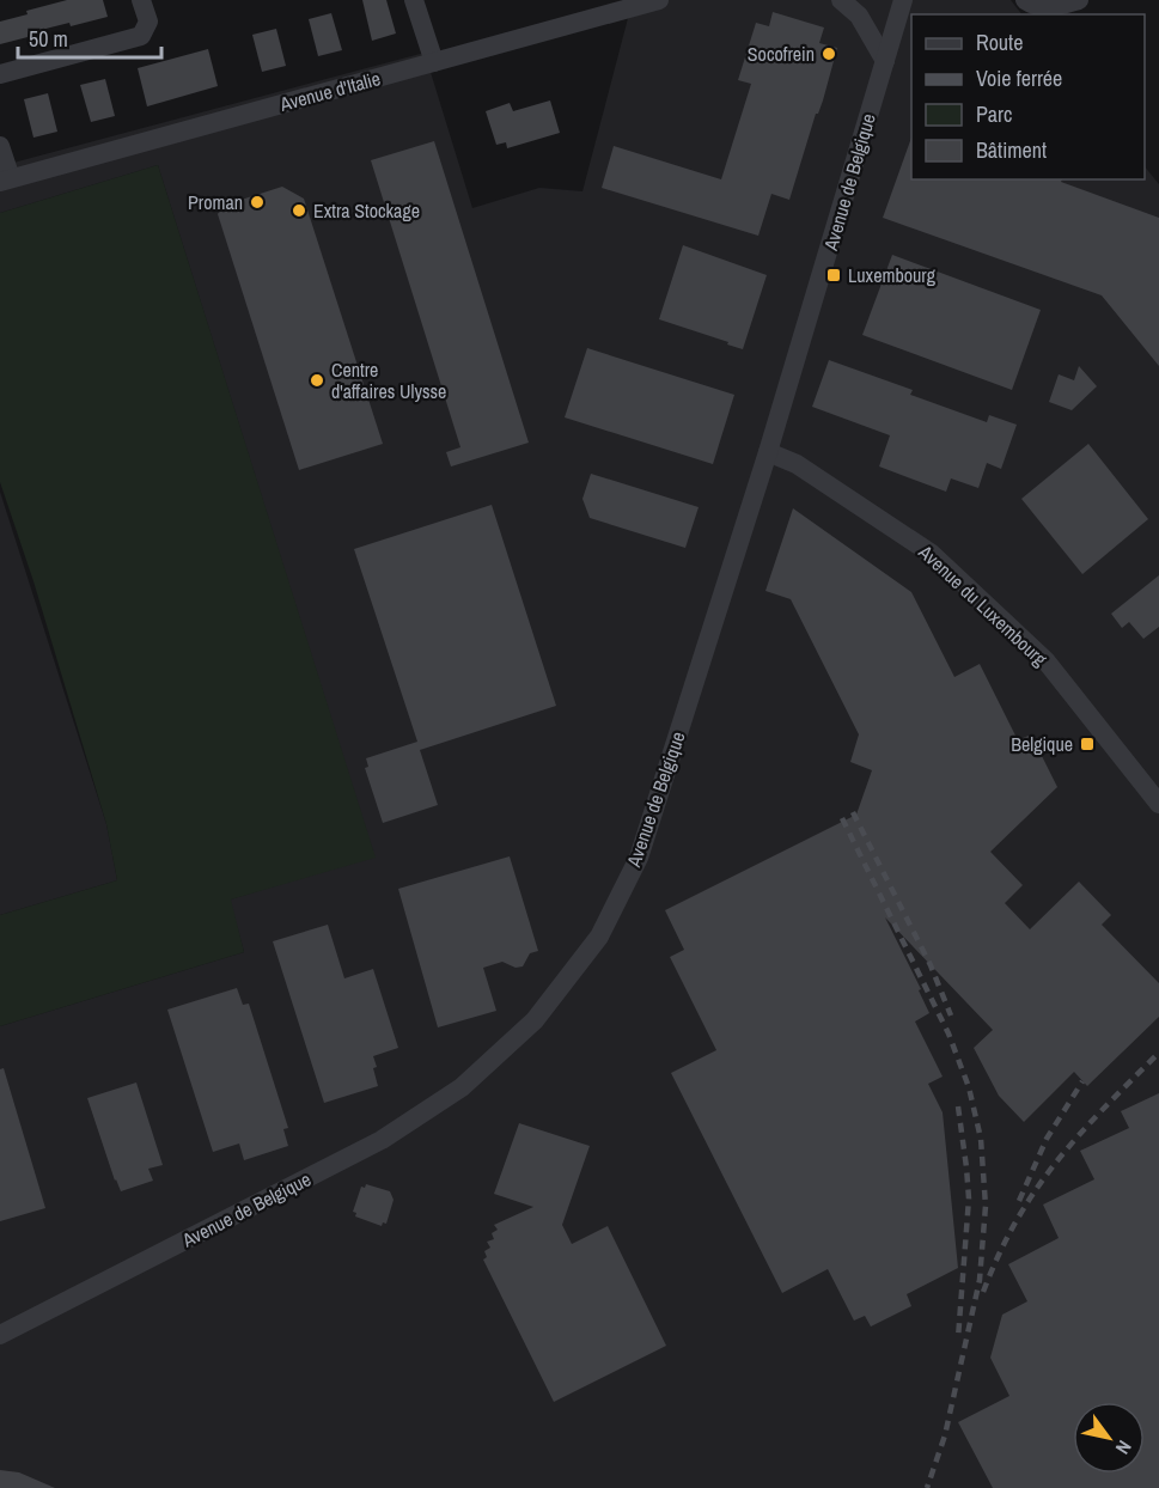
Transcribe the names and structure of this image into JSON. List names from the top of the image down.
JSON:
{
  "streets": {
    "street": ["Avenue d'Italie", "Avenue de Belgique", "Avenue du Luxembourg"]
  },
  "crossings": [
    ["Avenue de Belgique", "Avenue du Luxembourg"]
  ],
  "places": {
    "other": [
      "Socofrein",
      "Proman",
      "Extra Stockage",
      "Centre d'affaires Ulysse"
    ],
    "transit": ["Luxembourg", "Belgique"]
  },
  "legend": [
    "Route",
    "Voie ferrée",
    "Parc",
    "Bâtiment"
  ],
  "scale_bar": "50 m",
  "north": "bottom right"
}
